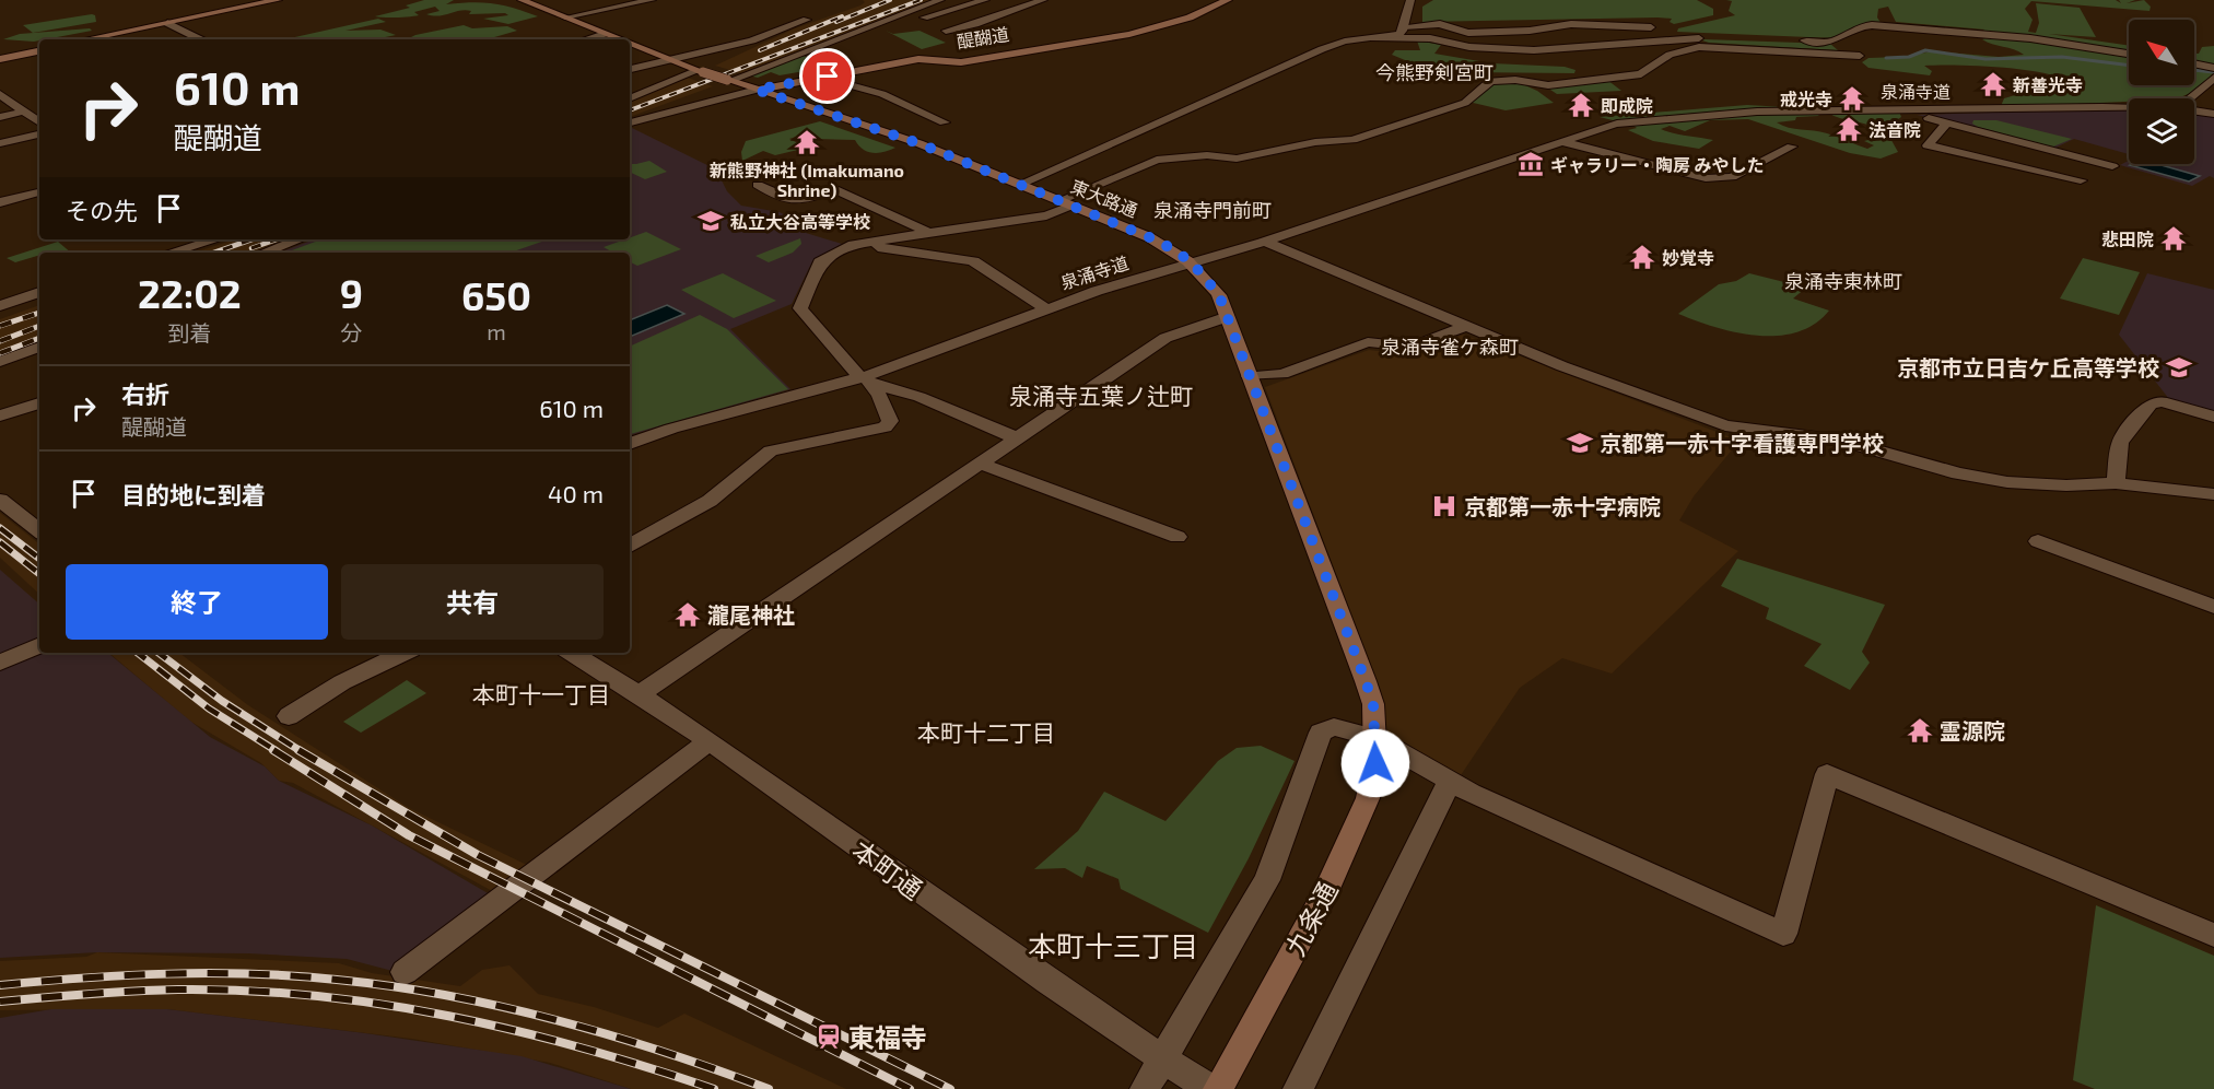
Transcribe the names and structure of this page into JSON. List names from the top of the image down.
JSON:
{
  "streets": {
    "main road": ["醍醐道", "東大路通", "九条通"],
    "street": ["泉涌寺道", "本町通"]
  },
  "crossings": [
    ["醍醐道", "東大路通"],
    ["泉涌寺道", "東大路通"],
    ["東大路通", "九条通"]
  ],
  "districts": [
    "今熊野剣宮町",
    "泉涌寺門前町",
    "泉涌寺東林町",
    "泉涌寺雀ケ森町",
    "泉涌寺五葉ノ辻町",
    "本町十一丁目",
    "本町十二丁目",
    "本町十三丁目"
  ],
  "places": {
    "temple": [
      "新善光寺",
      "戒光寺",
      "即成院",
      "法音院",
      "新熊野神社 (Imakumano Shrine)",
      "悲田院",
      "妙覚寺",
      "瀧尾神社",
      "霊源院"
    ],
    "museum": ["ギャラリー・陶房 みやした"],
    "school or university": ["私立大谷高等学校", "京都市立日吉ケ丘高等学校", "京都第一赤十字看護専門学校"],
    "hospital": ["京都第一赤十字病院"],
    "station": ["東福寺"]
  },
  "north": "top left",
  "page": {
    "turn": ["610 m", "醍醐道"],
    "then": "その先",
    "eta": [
      "22:02",
      "到着",
      "9",
      "分",
      "650",
      "m"
    ],
    "list": [
      {
        "name": "右折",
        "note": "醍醐道",
        "value": "610 m"
      },
      {
        "name": "目的地に到着",
        "value": "40 m"
      }
    ],
    "buttons": ["終了", "共有"]
  }
}
